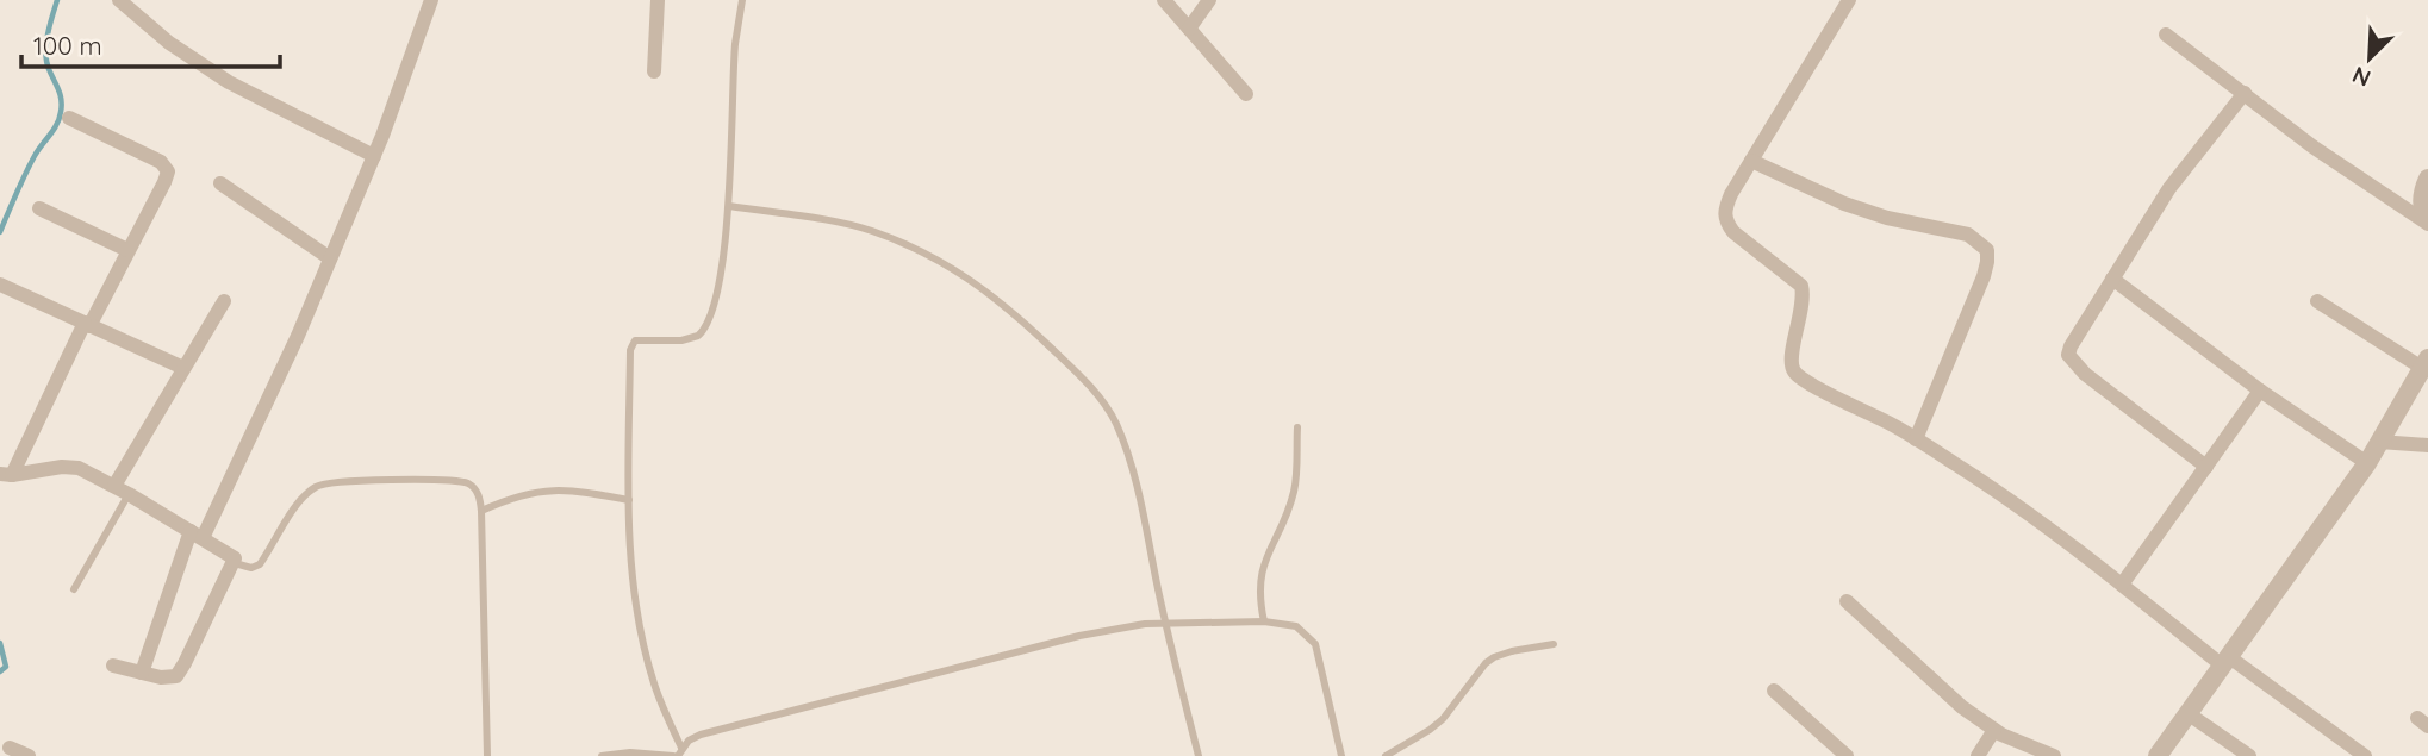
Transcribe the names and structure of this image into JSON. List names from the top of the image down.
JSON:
{
  "scale_bar": "100 m",
  "north": "bottom left"
}
